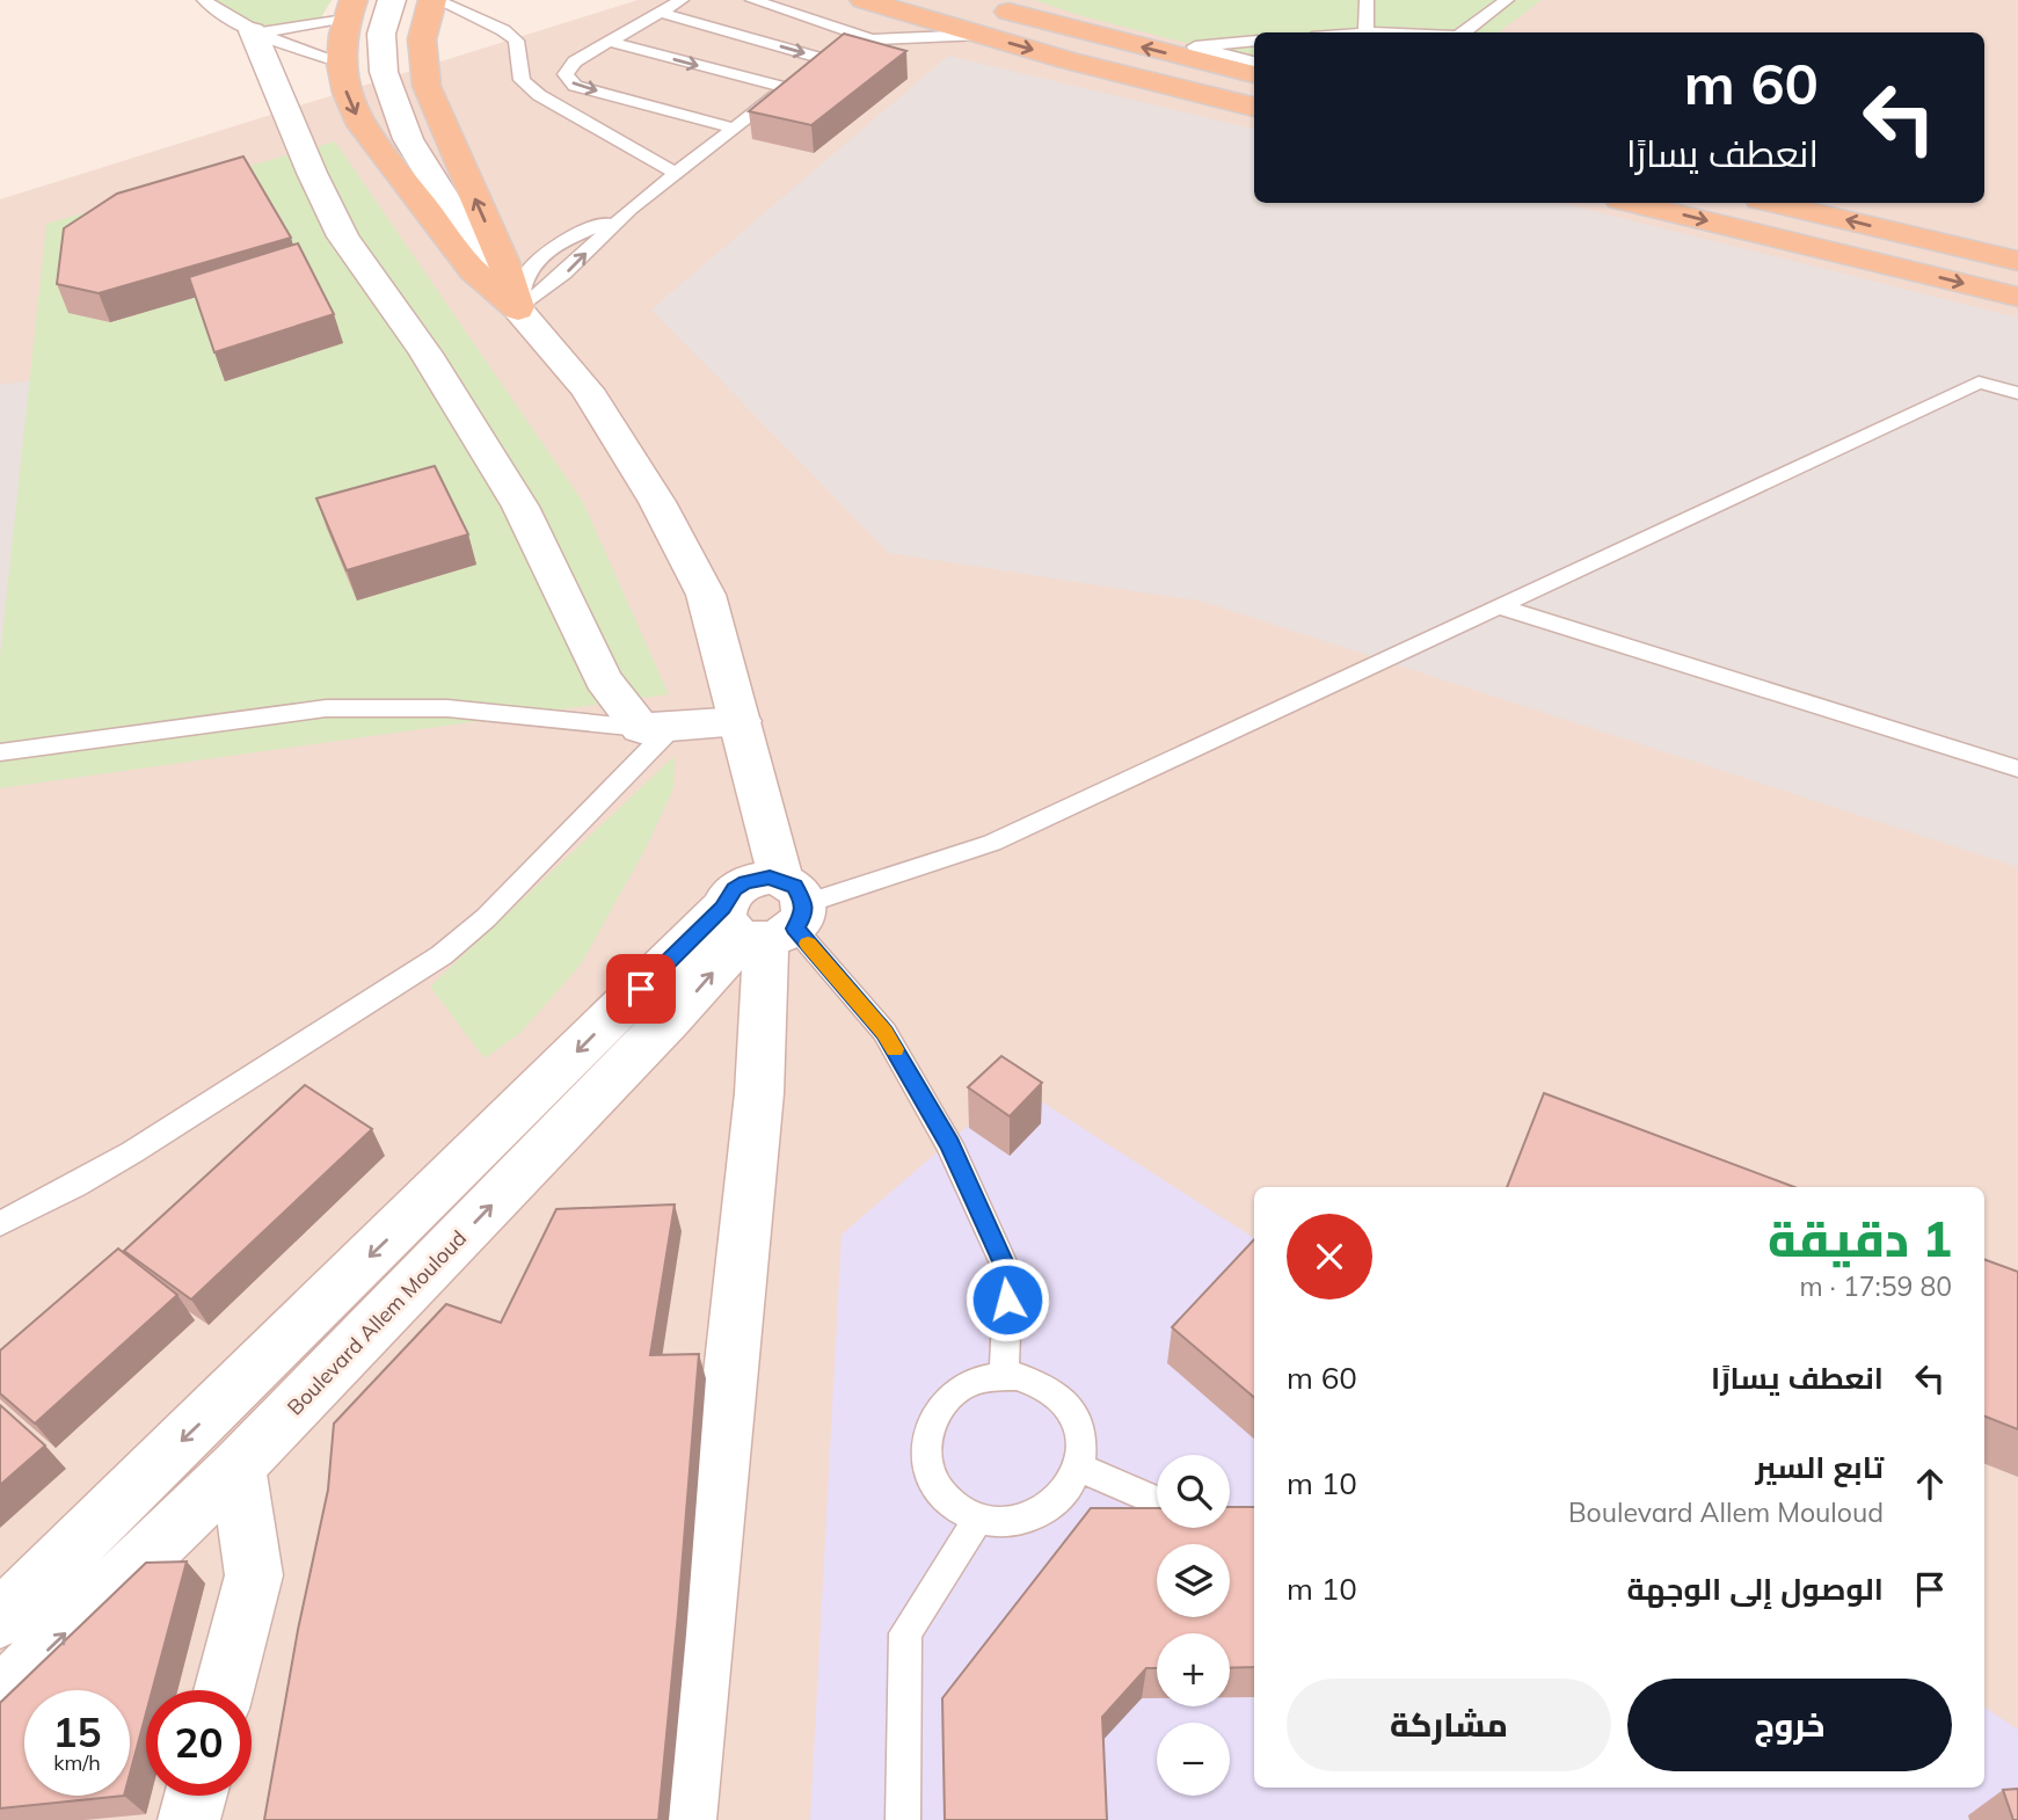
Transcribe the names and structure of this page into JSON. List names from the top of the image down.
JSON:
{
  "streets": {
    "main road": ["Boulevard Allem Mouloud"]
  },
  "page": {
    "turn": ["60 m", "انعطف يسارًا"],
    "heading": ["1 دقيقة", "80 m · 17:59"],
    "list": [
      {
        "name": "انعطف يسارًا",
        "value": "60 m"
      },
      {
        "name": "تابع السير",
        "note": "Boulevard Allem Mouloud",
        "value": "10 m"
      },
      {
        "name": "الوصول إلى الوجهة",
        "value": "10 m"
      }
    ],
    "map_buttons": ["+", "−"],
    "buttons": ["خروج", "مشاركة"],
    "speed": "15 km/h",
    "limit": "20"
  }
}
